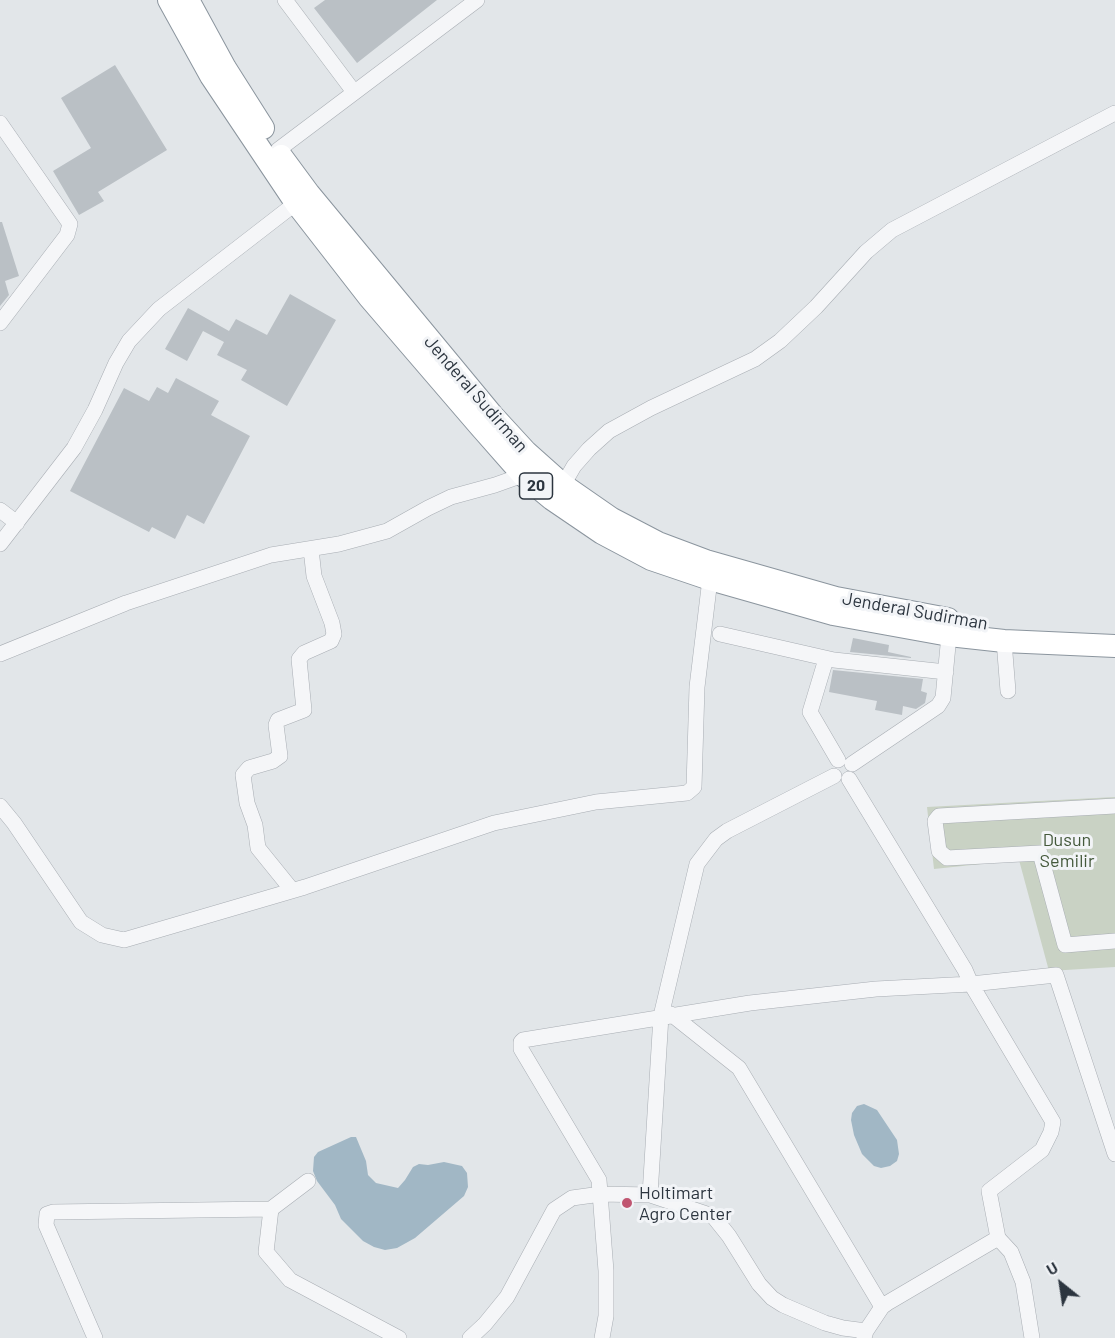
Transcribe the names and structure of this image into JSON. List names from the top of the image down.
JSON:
{
  "streets": {
    "highway": ["Jenderal Sudirman", "20"]
  },
  "crossings": [
    ["Jenderal Sudirman", "20"]
  ],
  "parks": ["Dusun Semilir"],
  "places": ["Holtimart Agro Center"],
  "north": "top left"
}
